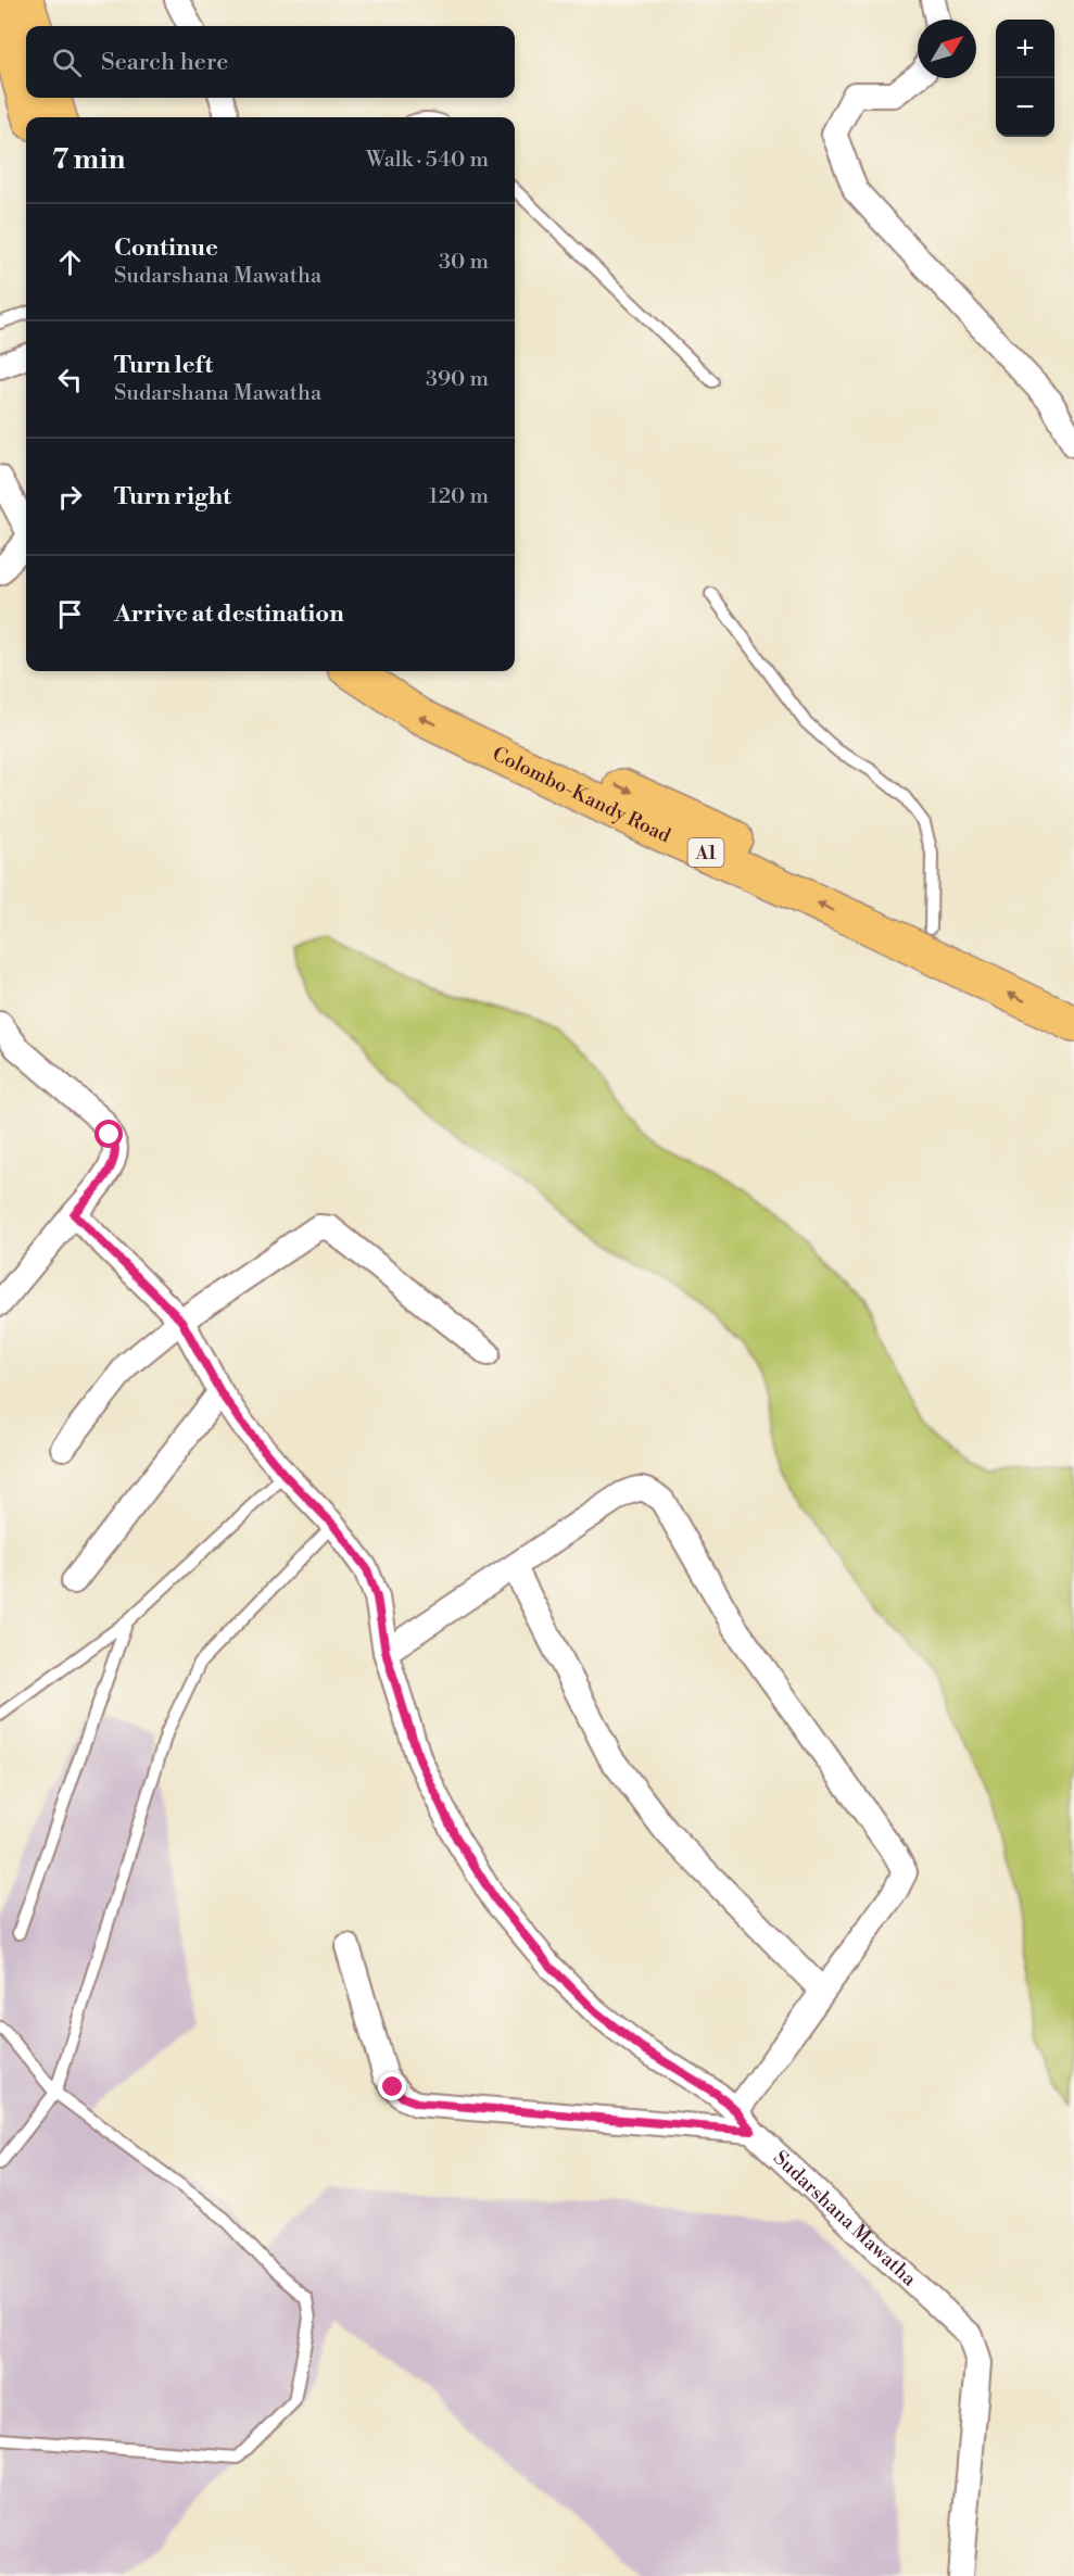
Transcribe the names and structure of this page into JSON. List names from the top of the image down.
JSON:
{
  "streets": {
    "highway": ["Colombo-Kandy Road", "A1"],
    "street": ["Sudarshana Mawatha"]
  },
  "north": "top right",
  "page": {
    "map_buttons": ["+", "−"],
    "search": "Search here",
    "heading": ["7 min", "Walk · 540 m"],
    "list": [
      ["Continue", "Sudarshana Mawatha", "30 m"],
      ["Turn left", "Sudarshana Mawatha", "390 m"],
      ["Turn right", "120 m"],
      "Arrive at destination"
    ]
  }
}
